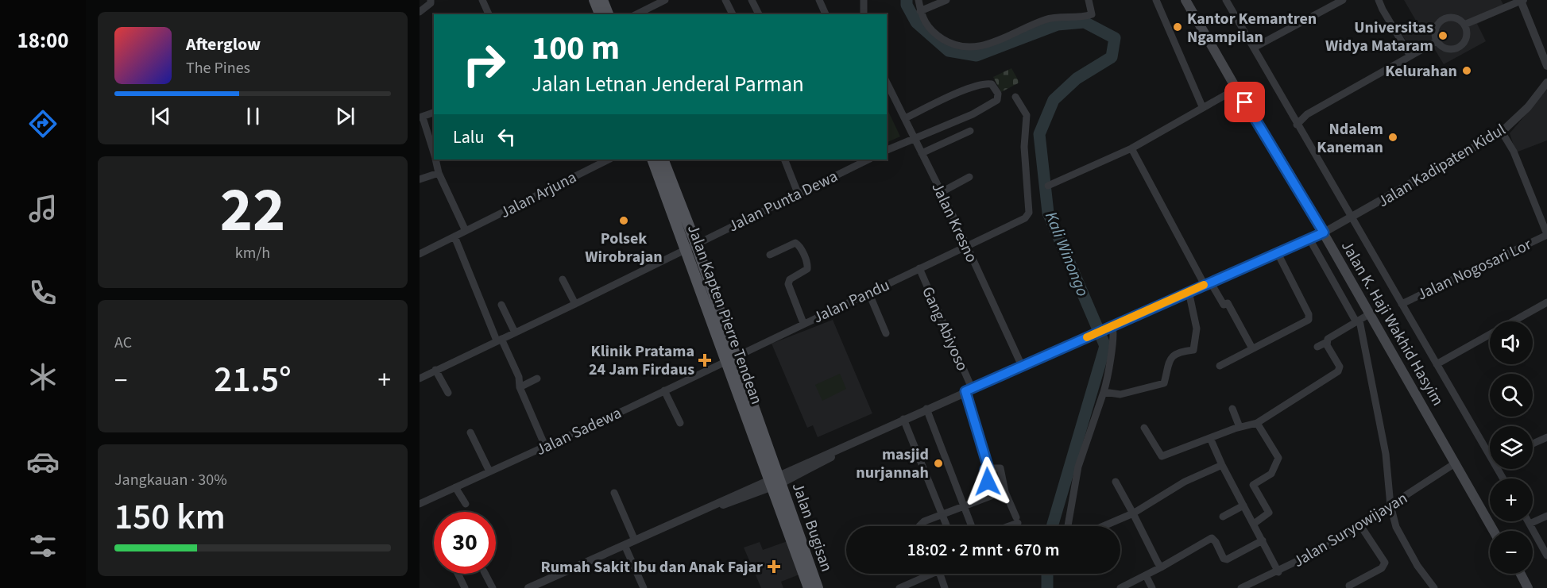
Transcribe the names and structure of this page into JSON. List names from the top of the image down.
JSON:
{
  "streets": {
    "main road": ["Jalan Kapten Pierre Tendean", "Jalan K. Haji Wakhid Hasyim", "Jalan Bugisan"],
    "street": [
      "Jalan Kadipaten Kidul",
      "Jalan Arjuna",
      "Jalan Punta Dewa",
      "Jalan Kresno",
      "Jalan Nogosari Lor",
      "Jalan Pandu",
      "Gang Abiyoso",
      "Jalan Sadewa",
      "Jalan Suryowijayan"
    ]
  },
  "crossings": [
    ["Jalan Kadipaten Kidul", "Jalan Kresno"],
    ["Jalan Kadipaten Kidul", "Jalan Kapten Pierre Tendean"],
    ["Jalan Kadipaten Kidul", "Jalan K. Haji Wakhid Hasyim"],
    ["Jalan Kadipaten Kidul", "Gang Abiyoso"],
    ["Jalan Kadipaten Kidul", "Jalan Bugisan"],
    ["Jalan Punta Dewa", "Jalan Kapten Pierre Tendean"],
    ["Jalan Kresno", "Jalan Pandu"],
    ["Jalan Pandu", "Jalan Kapten Pierre Tendean"],
    ["Jalan Pandu", "Gang Abiyoso"],
    ["Jalan Pandu", "Jalan Sadewa"],
    ["Jalan Kapten Pierre Tendean", "Jalan Sadewa"],
    ["Jalan Kapten Pierre Tendean", "Jalan Bugisan"],
    ["Jalan K. Haji Wakhid Hasyim", "Jalan Suryowijayan"]
  ],
  "water": ["Kali Winongo"],
  "places": {
    "other": [
      "Kantor Kemantren Ngampilan",
      "Universitas Widya Mataram",
      "Kelurahan",
      "Ndalem Kaneman",
      "Polsek Wirobrajan",
      "masjid nurjannah"
    ],
    "health": ["Klinik Pratama 24 Jam Firdaus", "Rumah Sakit Ibu dan Anak Fajar"]
  },
  "page": {
    "tabs": "18:00",
    "turn": ["100 m", "Jalan Letnan Jenderal Parman"],
    "song": ["Afterglow", "The Pines"],
    "then": "Lalu",
    "tile": [
      ["22", "km/h"],
      "AC",
      ["Jangkauan · 30%", "150 km"]
    ],
    "map_buttons": ["+", "−"],
    "heat": ["−", "21.5°", "+"],
    "limit": "30",
    "trip": "18:02 · 2 mnt · 670 m"
  }
}
